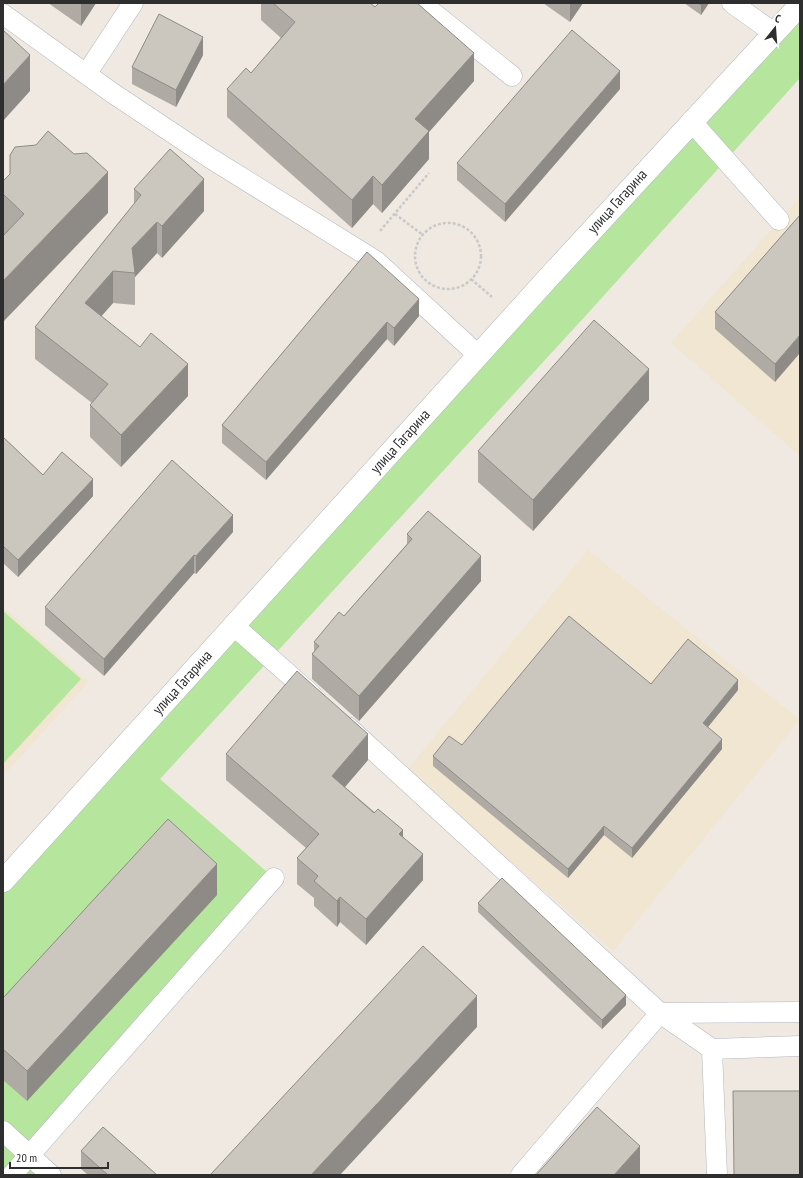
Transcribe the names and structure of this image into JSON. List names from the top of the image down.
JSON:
{
  "streets": {
    "main road": ["улица Гагарина"]
  },
  "scale_bar": "20 m",
  "north": "top"
}
